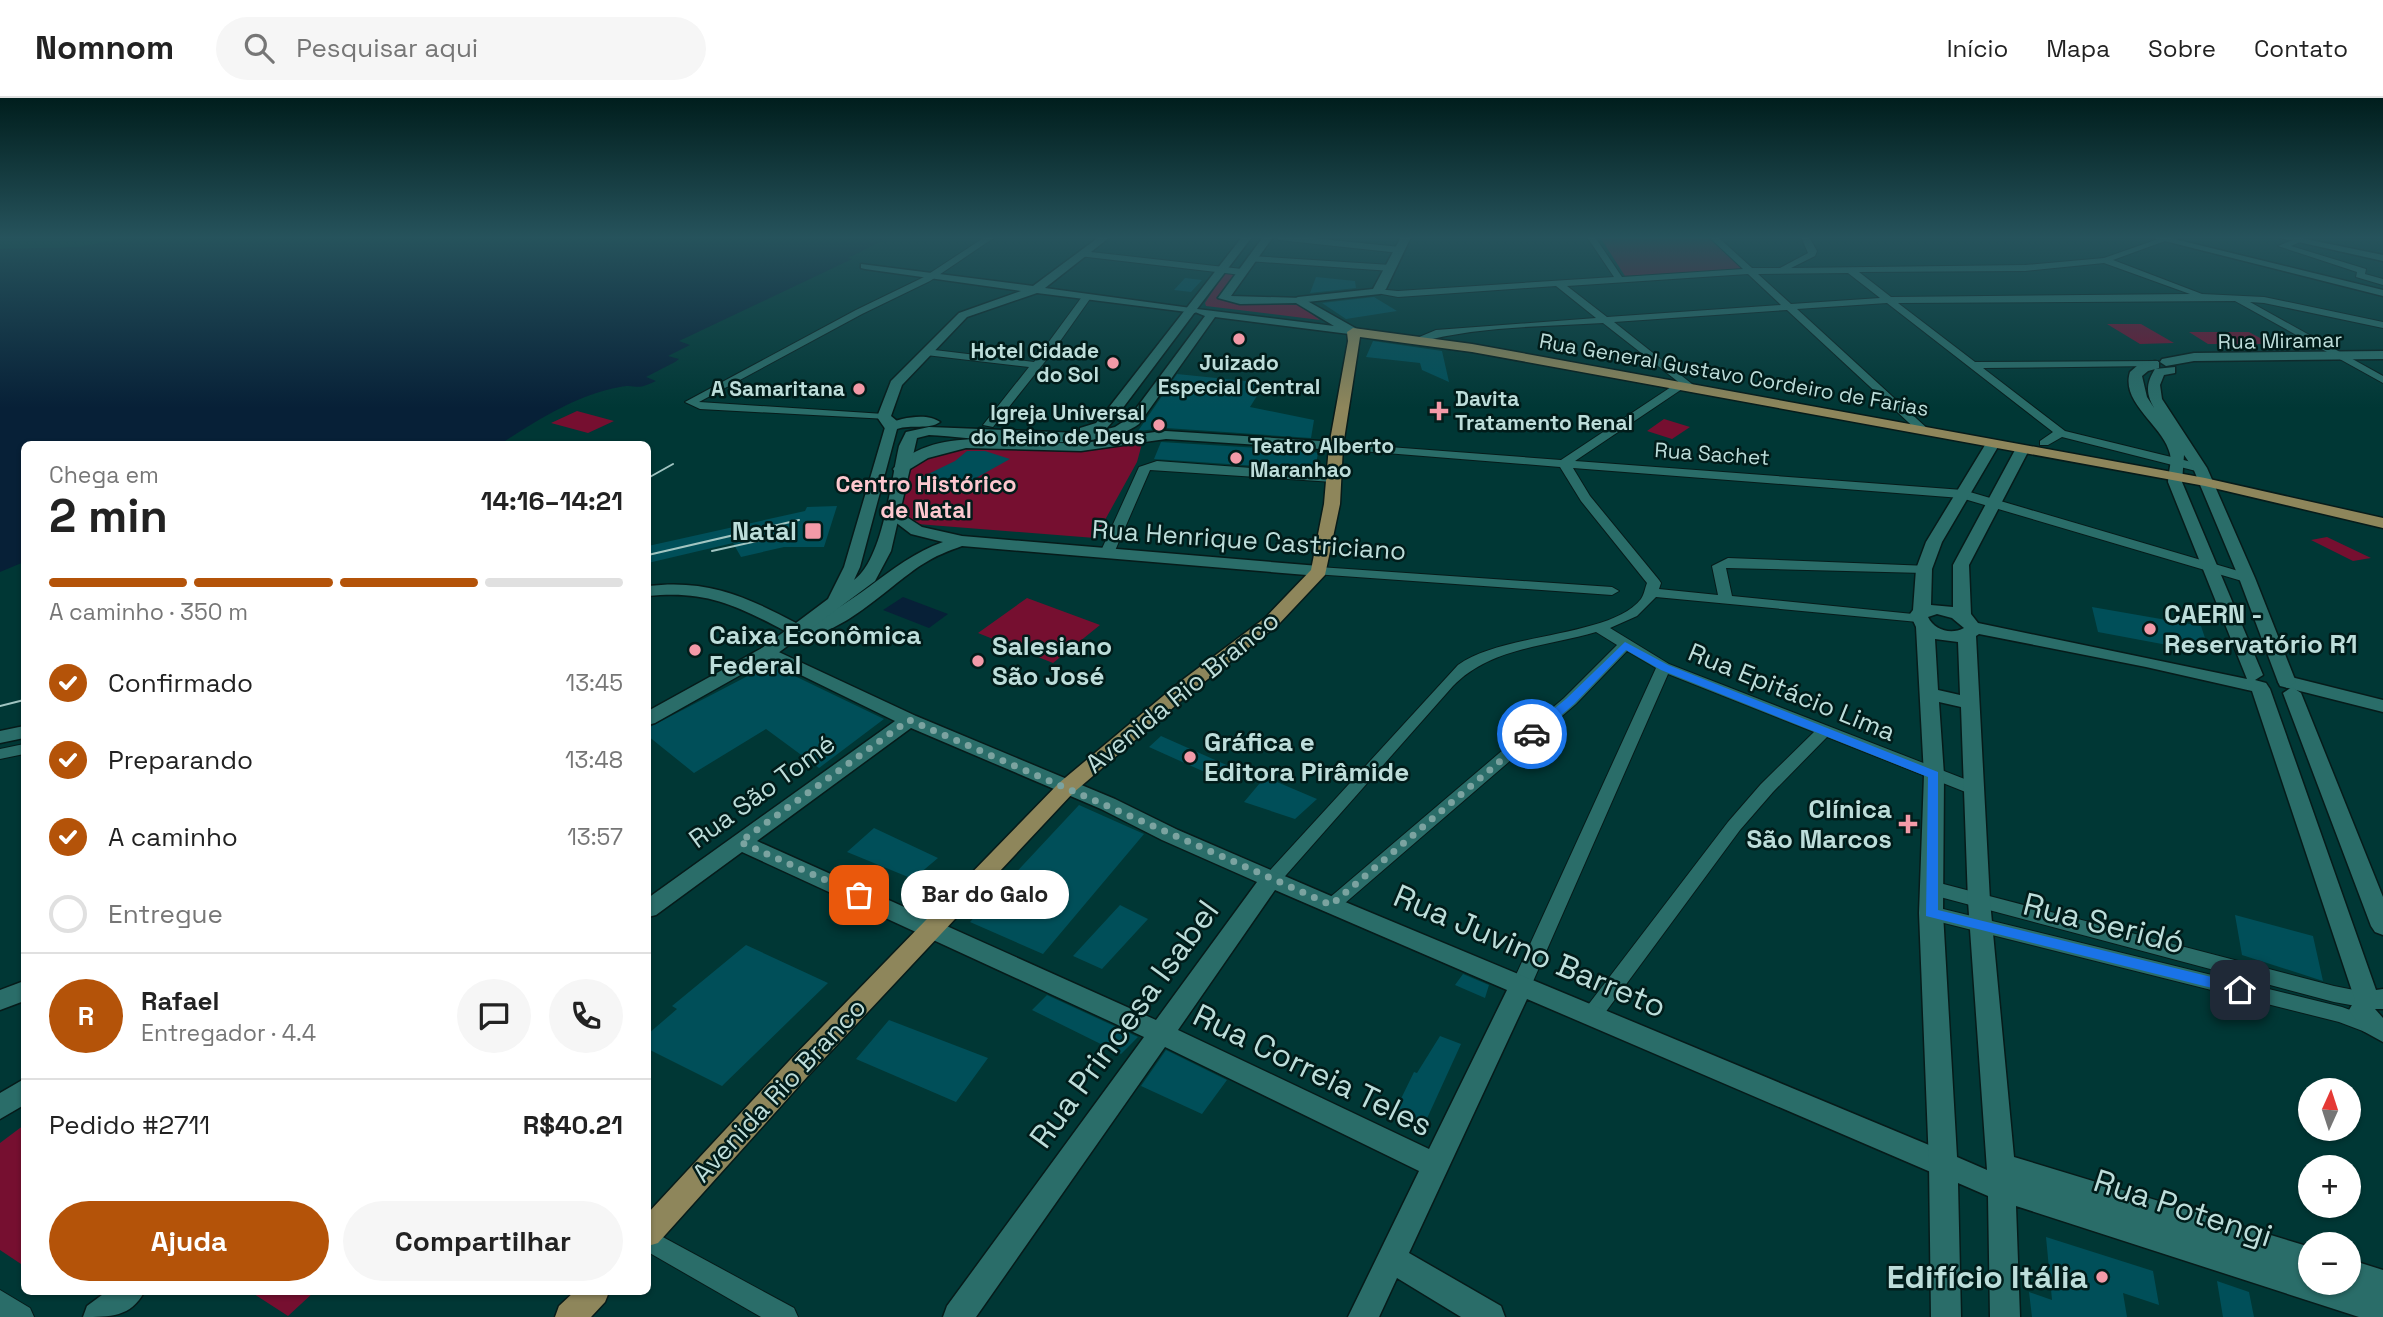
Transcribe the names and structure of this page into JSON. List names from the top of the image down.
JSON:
{
  "streets": {
    "main road": [
      "Rua Miramar",
      "Rua General Gustavo Cordeiro de Farias",
      "Rua Sachet",
      "Rua Henrique Castriciano",
      "Avenida Rio Branco",
      "Rua São Tomé",
      "Rua Juvino Barreto",
      "Rua Princesa Isabel",
      "Rua Correia Teles",
      "Rua Potengi"
    ],
    "street": ["Rua Epitácio Lima", "Rua Seridó"]
  },
  "crossings": [
    ["Rua Henrique Castriciano", "Avenida Rio Branco"],
    ["Avenida Rio Branco", "Rua Juvino Barreto"],
    ["Avenida Rio Branco", "Rua Correia Teles"],
    ["Rua Epitácio Lima", "Rua Princesa Isabel"],
    ["Rua São Tomé", "Rua Juvino Barreto"],
    ["Rua São Tomé", "Rua Correia Teles"],
    ["Rua Juvino Barreto", "Rua Princesa Isabel"],
    ["Rua Juvino Barreto", "Rua Potengi"],
    ["Rua Princesa Isabel", "Rua Correia Teles"]
  ],
  "districts": ["Centro Histórico de Natal"],
  "places": {
    "other": [
      "Juizado Especial Central",
      "Hotel Cidade do Sol",
      "A Samaritana",
      "Igreja Universal do Reino de Deus",
      "Teatro Alberto Maranhao",
      "CAERN - Reservatório R1",
      "Caixa Econômica Federal",
      "Salesiano São José",
      "Gráfica e Editora Pirâmide",
      "Bar do Galo",
      "Edifício Itália"
    ],
    "health": ["Davita Tratamento Renal", "Clínica São Marcos"],
    "transit": ["Natal"]
  },
  "north": "top",
  "page": {
    "header": "Nomnom",
    "search": "Pesquisar aqui",
    "nav": [
      "Início",
      "Mapa",
      "Sobre",
      "Contato"
    ],
    "heading": ["2 min", "Chega em", "14:16–14:21"],
    "panel": [
      "Rafael",
      "Entregador · 4.4",
      "Pedido #2711",
      "R$40.21"
    ],
    "bar": "A caminho · 350 m",
    "list": [
      ["Confirmado", "13:45"],
      ["Preparando", "13:48"],
      ["A caminho", "13:57"],
      "Entregue"
    ],
    "bubble": "Bar do Galo",
    "round": "R",
    "map_buttons": ["+", "−"],
    "buttons": ["Ajuda", "Compartilhar"]
  }
}
